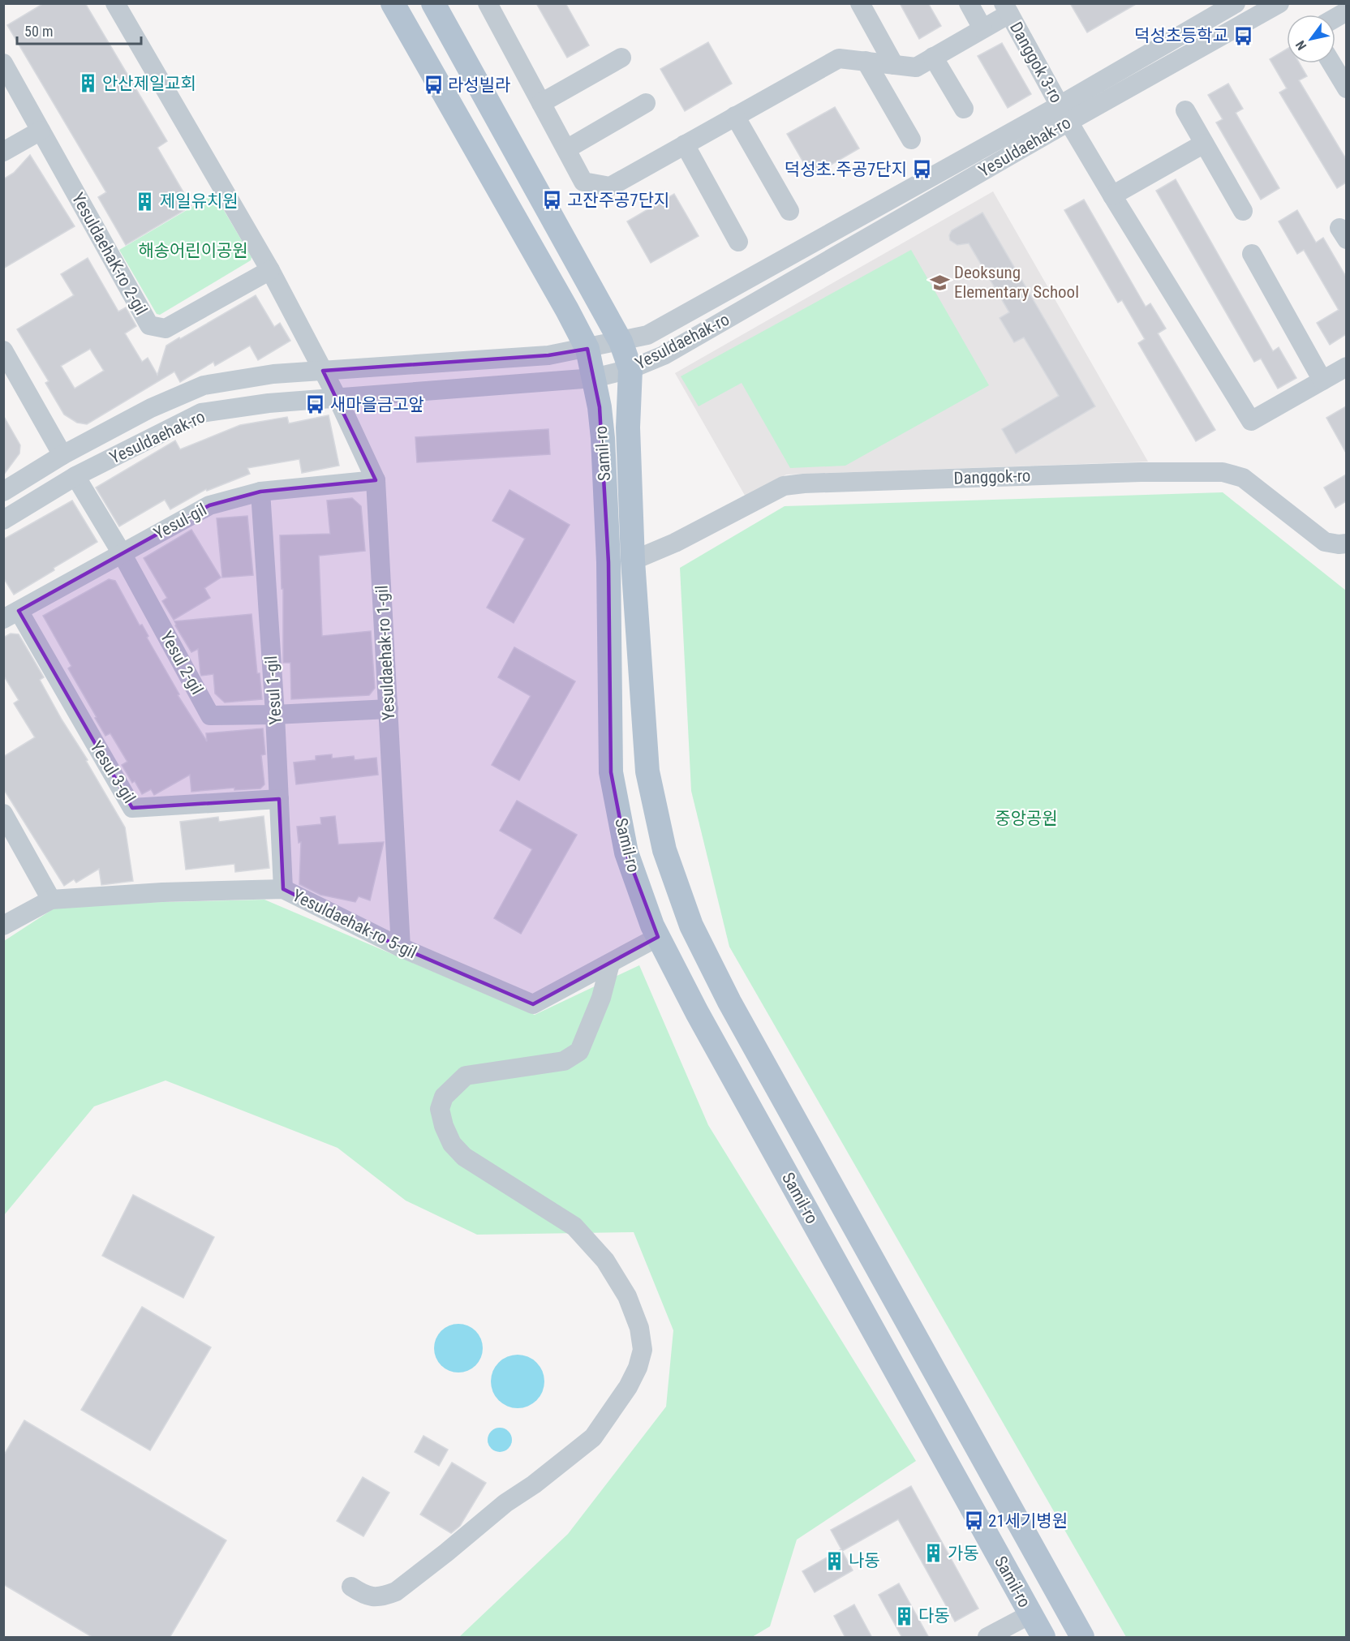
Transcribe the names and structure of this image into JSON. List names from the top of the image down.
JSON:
{
  "streets": {
    "main road": ["Samil-ro"],
    "street": [
      "Danggok 3-ro",
      "Yesuldaehak-ro",
      "YesuldaehaK-ro 2-gil",
      "Danggok-ro",
      "Yesul-gil",
      "Yesuldaehak-ro 1-gil",
      "Yesul 2-gil",
      "Yesul 1-gil",
      "Yesul 3-gil",
      "Yesuldaehak-ro 5-gil"
    ]
  },
  "crossings": [
    ["Danggok 3-ro", "Yesuldaehak-ro"],
    ["Yesuldaehak-ro", "Samil-ro"],
    ["Yesuldaehak-ro", "Yesuldaehak-ro 1-gil"],
    ["Samil-ro", "Danggok-ro"],
    ["Samil-ro", "Yesuldaehak-ro 5-gil"],
    ["Yesul-gil", "Yesuldaehak-ro 1-gil"],
    ["Yesul-gil", "Yesul 2-gil"],
    ["Yesul-gil", "Yesul 1-gil"],
    ["Yesul-gil", "Yesul 3-gil"],
    ["Yesuldaehak-ro 1-gil", "Yesuldaehak-ro 5-gil"],
    ["Yesul 2-gil", "Yesul 1-gil"],
    ["Yesul 1-gil", "Yesul 3-gil"],
    ["Yesul 1-gil", "Yesuldaehak-ro 5-gil"]
  ],
  "parks": ["해송어린이공원", "중앙공원"],
  "places": {
    "bus stop": [
      "덕성초등학교",
      "라성빌라",
      "덕성초.주공7단지",
      "고잔주공7단지",
      "새마을금고앞",
      "21세기병원"
    ],
    "building": [
      "안산제일교회",
      "제일유치원",
      "가동",
      "나동",
      "다동"
    ],
    "school or university": ["Deoksung Elementary School"]
  },
  "scale_bar": "50 m",
  "north": "bottom left"
}
